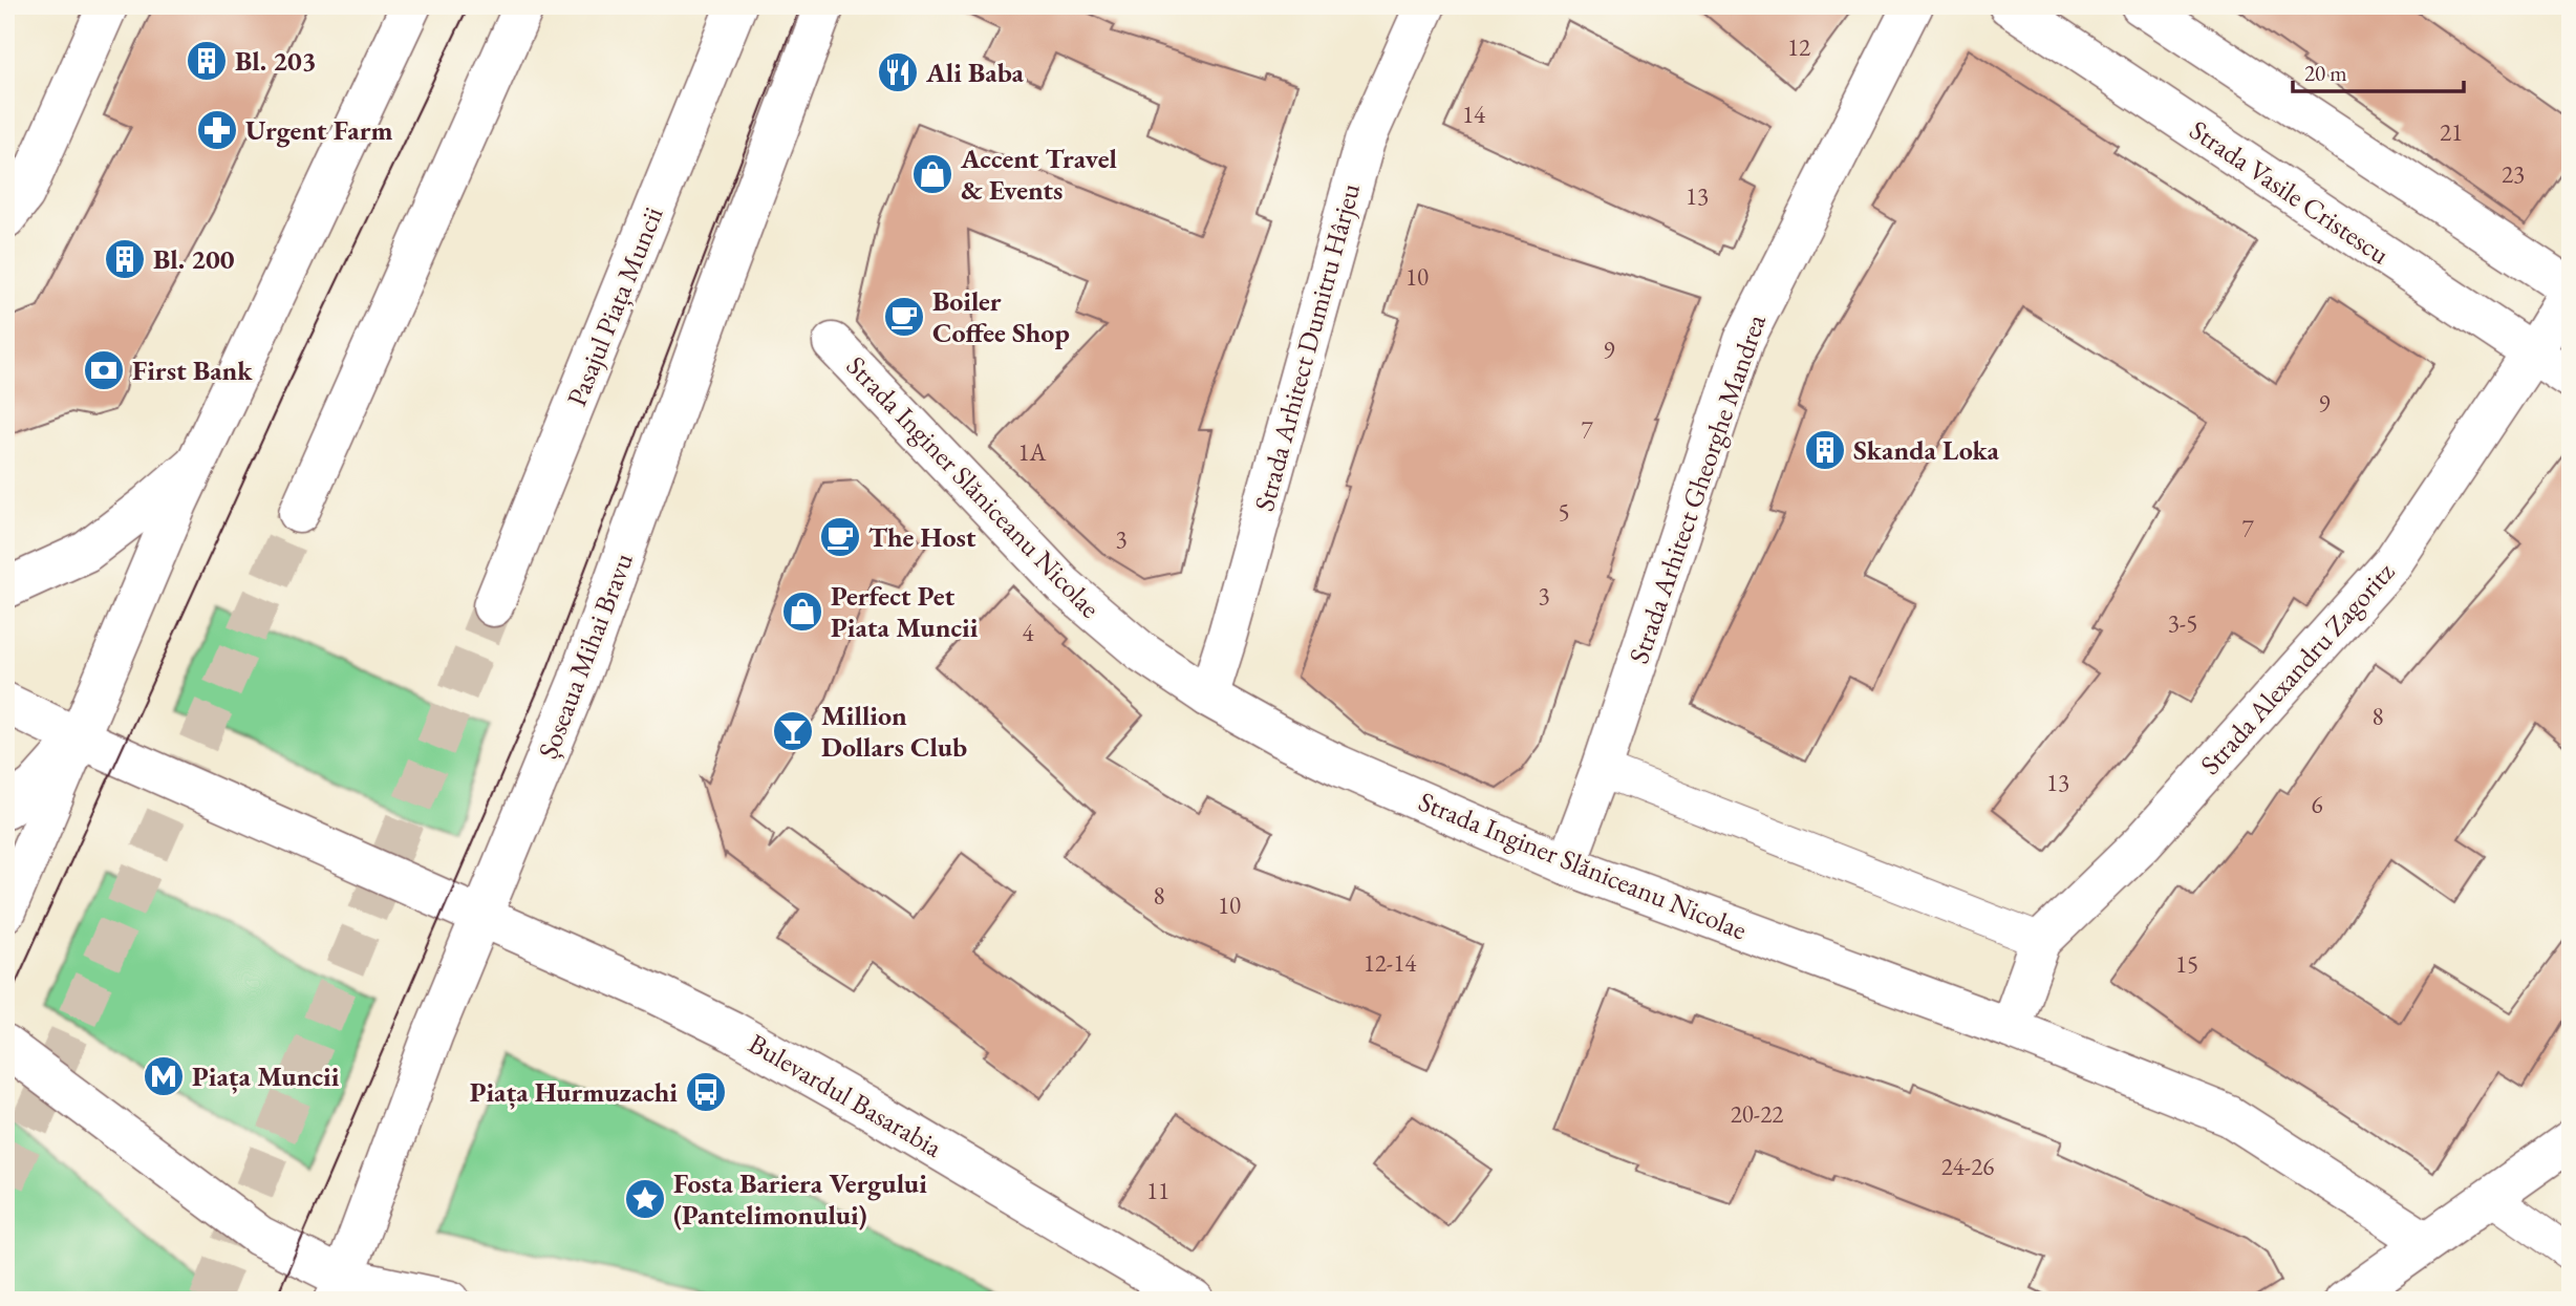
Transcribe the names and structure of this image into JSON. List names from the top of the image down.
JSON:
{
  "streets": {
    "street": [
      "Strada Vasile Cristescu",
      "Pasajul Piața Muncii",
      "Strada Arhitect Dumitru Hârjeu",
      "Strada Inginer Slăniceanu Nicolae",
      "Strada Arhitect Gheorghe Mandrea",
      "Șoseaua Mihai Bravu",
      "Strada Alexandru Zagoritz",
      "Bulevardul Basarabia"
    ]
  },
  "crossings": [
    ["Strada Vasile Cristescu", "Strada Alexandru Zagoritz"],
    ["Strada Arhitect Dumitru Hârjeu", "Strada Inginer Slăniceanu Nicolae"],
    ["Strada Inginer Slăniceanu Nicolae", "Strada Arhitect Gheorghe Mandrea"],
    ["Strada Inginer Slăniceanu Nicolae", "Strada Alexandru Zagoritz"],
    ["Șoseaua Mihai Bravu", "Bulevardul Basarabia"]
  ],
  "places": {
    "building": ["Bl. 203", "Bl. 200", "Skanda Loka"],
    "restaurant": ["Ali Baba"],
    "pharmacy": ["Urgent Farm"],
    "shop": ["Accent Travel & Events", "Perfect Pet Piata Muncii"],
    "cafe": ["Boiler Coffee Shop", "The Host"],
    "bank": ["First Bank"],
    "bar": ["Million Dollars Club"],
    "metro station": ["Piața Muncii"],
    "bus stop": ["Piața Hurmuzachi"],
    "place": ["Fosta Bariera Vergului (Pantelimonului)"]
  },
  "house_numbers": [
    "12",
    "14",
    "21",
    "23",
    "13",
    "10",
    "9",
    "9",
    "7",
    "1A",
    "5",
    "7",
    "3",
    "3",
    "3-5",
    "4",
    "8",
    "13",
    "6",
    "8",
    "10",
    "12-14",
    "15",
    "20-22",
    "24-26",
    "11"
  ],
  "scale_bar": "20 m"
}
